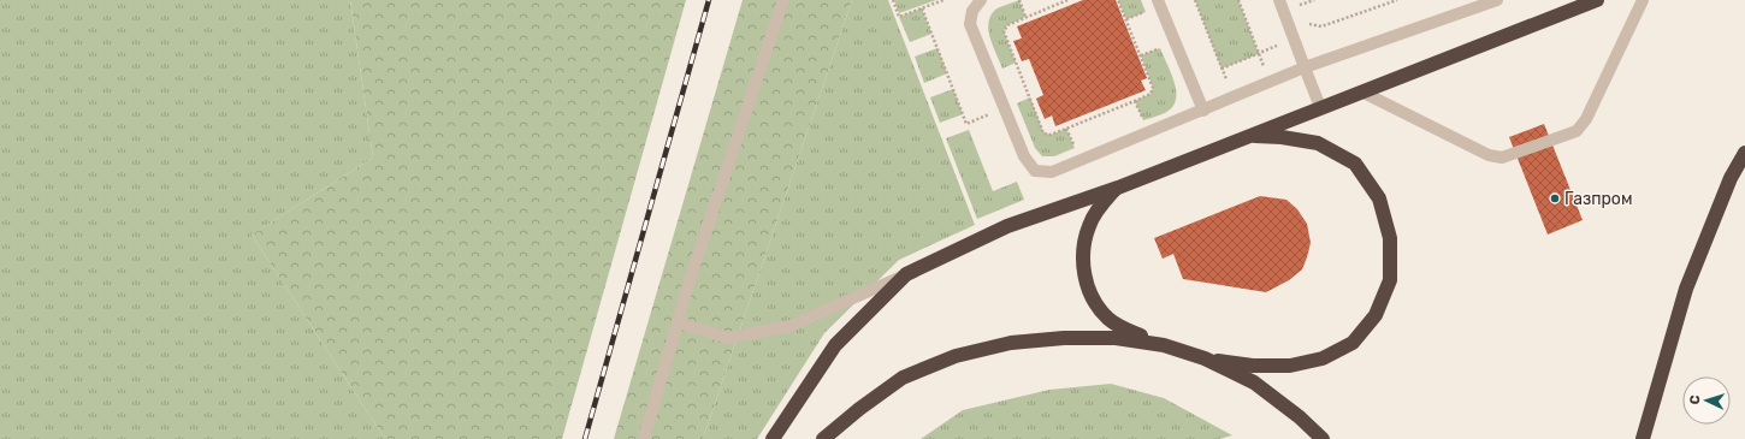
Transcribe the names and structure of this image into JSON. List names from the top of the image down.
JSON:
{
  "places": ["Газпром"],
  "north": "left"
}
